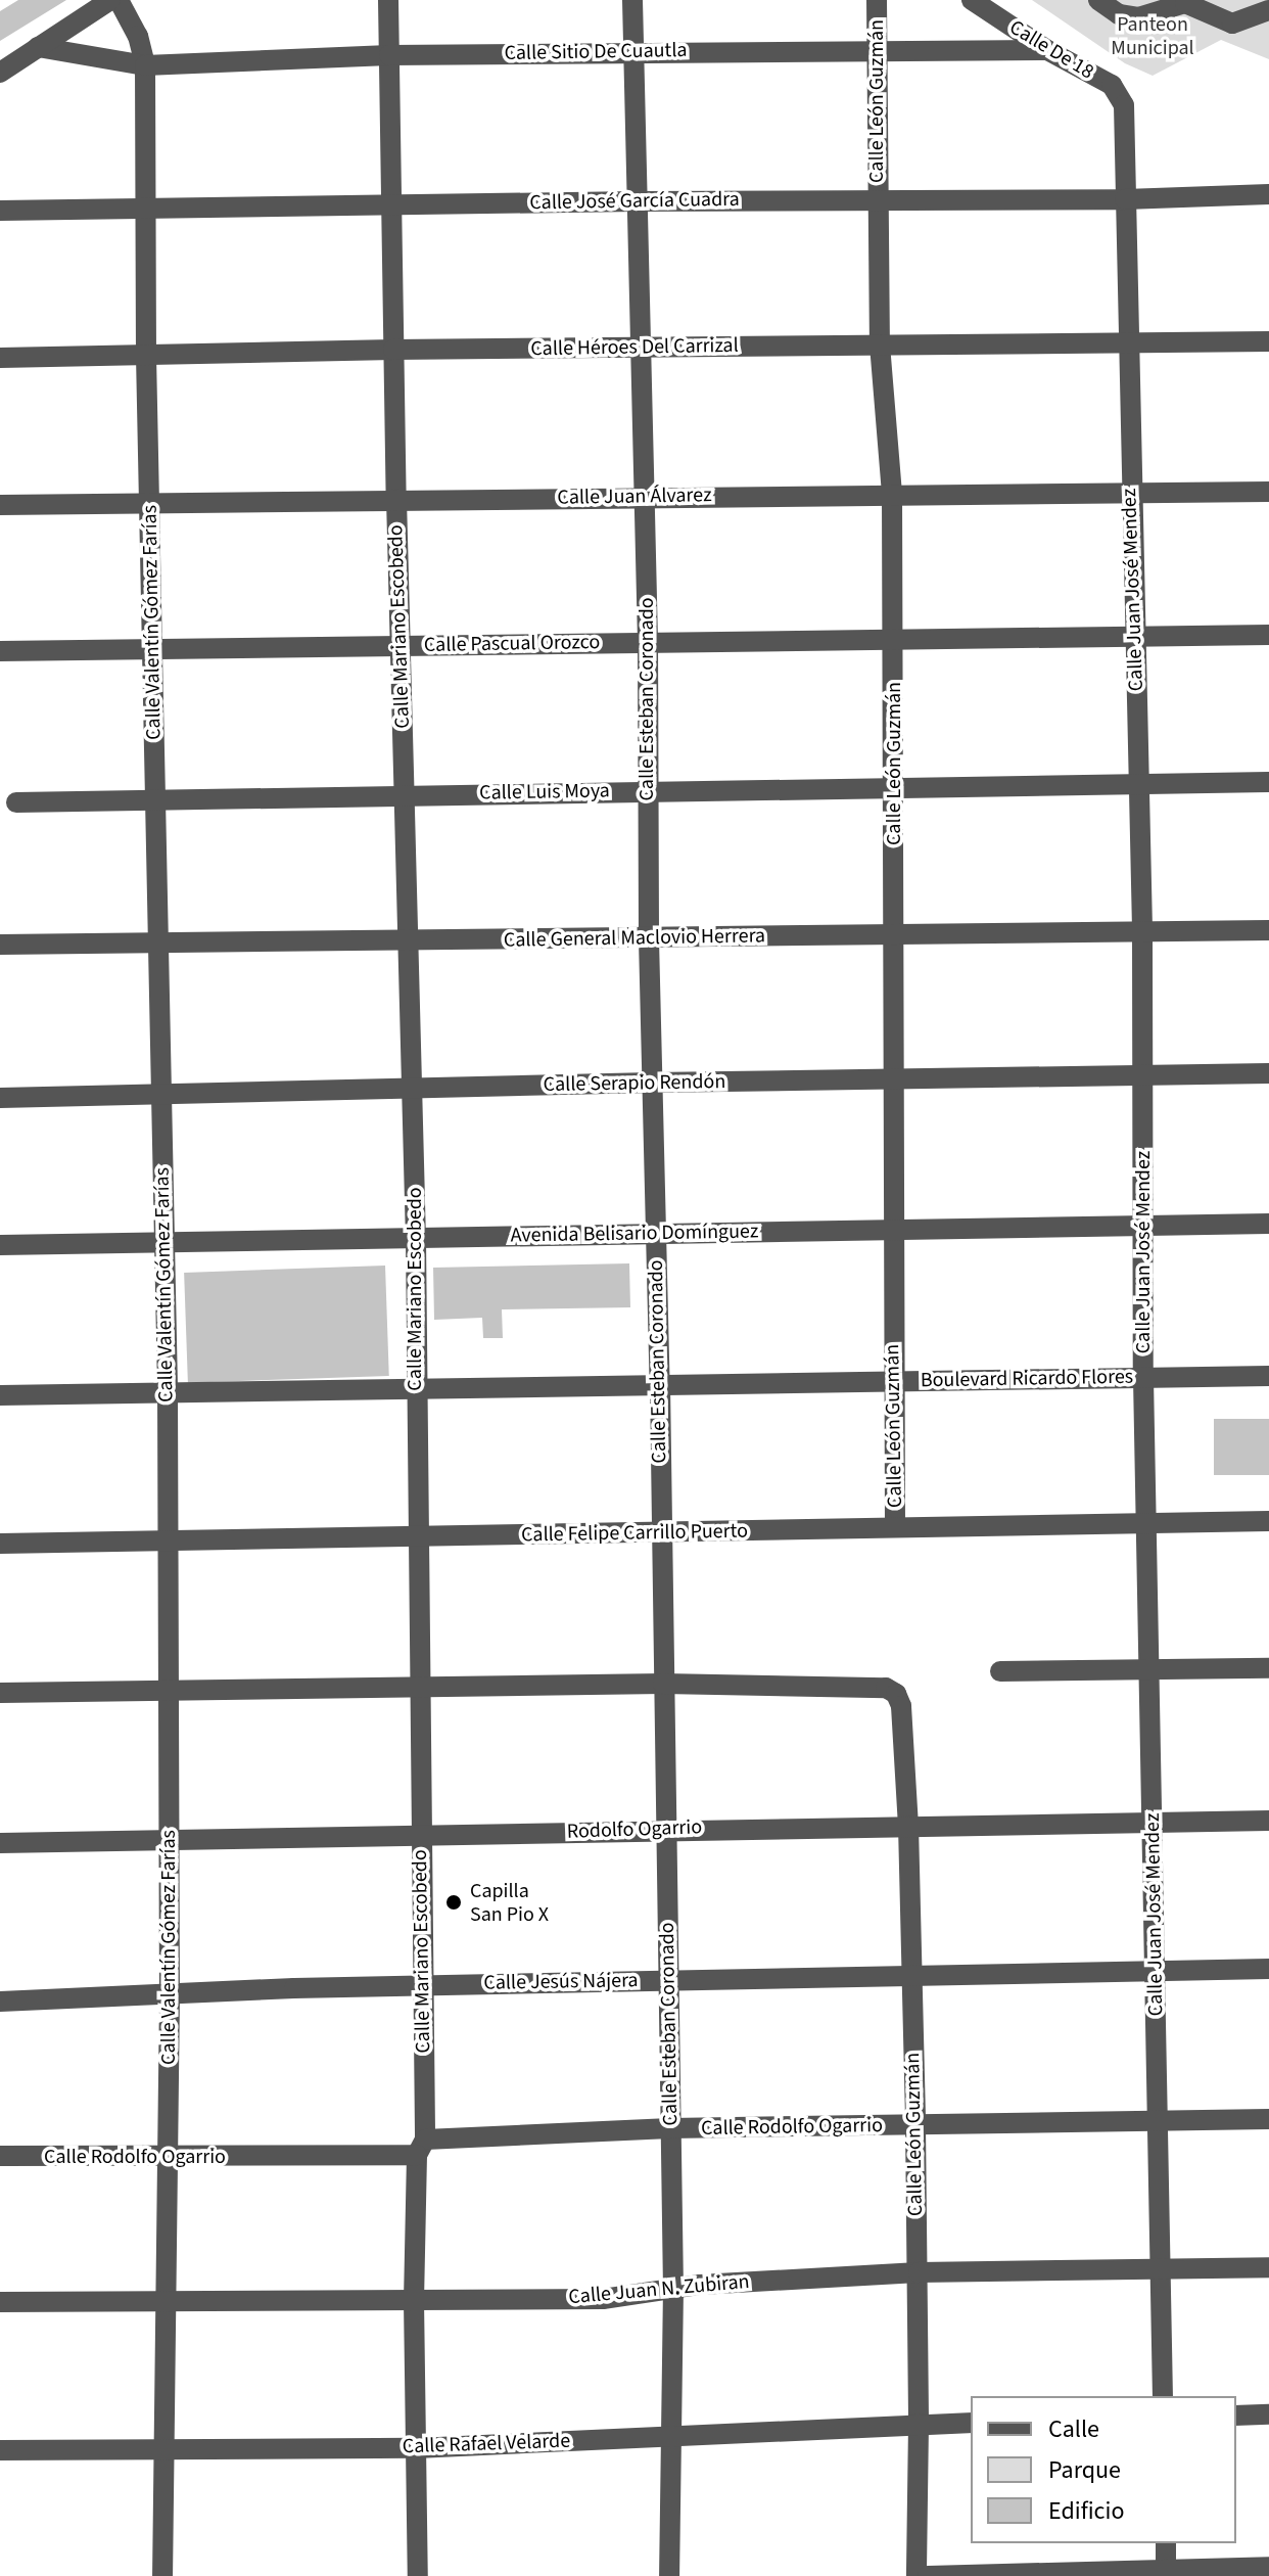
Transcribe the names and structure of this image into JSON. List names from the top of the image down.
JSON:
{
  "streets": {
    "street": [
      "Calle De 18",
      "Calle Sitio De Cuautla",
      "Calle León Guzmán",
      "Calle José García Cuadra",
      "Calle Héroes Del Carrizal",
      "Calle Juan Álvarez",
      "Calle Juan José Mendez",
      "Calle Valentín Gómez Farías",
      "Calle Mariano Escobedo",
      "Calle Pascual Orozco",
      "Calle Esteban Coronado",
      "Calle Luis Moya",
      "Calle General Maclovio Herrera",
      "Calle Serapio Rendón",
      "Avenida Belisario Domínguez",
      "Boulevard Ricardo Flores",
      "Calle Felipe Carrillo Puerto",
      "Rodolfo Ogarrio",
      "Calle Jesús Nájera",
      "Calle Rodolfo Ogarrio",
      "Calle Juan N. Zubiran",
      "Calle Rafael Velarde"
    ]
  },
  "crossings": [
    ["Calle De 18", "Calle Sitio De Cuautla"],
    ["Calle De 18", "Calle Juan José Mendez"],
    ["Calle Sitio De Cuautla", "Calle León Guzmán"],
    ["Calle Sitio De Cuautla", "Calle Valentín Gómez Farías"],
    ["Calle Sitio De Cuautla", "Calle Mariano Escobedo"],
    ["Calle Sitio De Cuautla", "Calle Esteban Coronado"],
    ["Calle León Guzmán", "Calle José García Cuadra"],
    ["Calle León Guzmán", "Calle Héroes Del Carrizal"],
    ["Calle León Guzmán", "Calle Juan Álvarez"],
    ["Calle León Guzmán", "Calle Pascual Orozco"],
    ["Calle León Guzmán", "Calle Esteban Coronado"],
    ["Calle León Guzmán", "Calle Luis Moya"],
    ["Calle León Guzmán", "Calle General Maclovio Herrera"],
    ["Calle León Guzmán", "Calle Serapio Rendón"],
    ["Calle León Guzmán", "Avenida Belisario Domínguez"],
    ["Calle León Guzmán", "Boulevard Ricardo Flores"],
    ["Calle León Guzmán", "Calle Felipe Carrillo Puerto"],
    ["Calle León Guzmán", "Rodolfo Ogarrio"],
    ["Calle León Guzmán", "Calle Jesús Nájera"],
    ["Calle León Guzmán", "Calle Rodolfo Ogarrio"],
    ["Calle León Guzmán", "Calle Juan N. Zubiran"],
    ["Calle León Guzmán", "Calle Rafael Velarde"],
    ["Calle José García Cuadra", "Calle Juan José Mendez"],
    ["Calle José García Cuadra", "Calle Valentín Gómez Farías"],
    ["Calle José García Cuadra", "Calle Mariano Escobedo"],
    ["Calle José García Cuadra", "Calle Esteban Coronado"],
    ["Calle Héroes Del Carrizal", "Calle Juan José Mendez"],
    ["Calle Héroes Del Carrizal", "Calle Valentín Gómez Farías"],
    ["Calle Héroes Del Carrizal", "Calle Mariano Escobedo"],
    ["Calle Héroes Del Carrizal", "Calle Esteban Coronado"],
    ["Calle Juan Álvarez", "Calle Juan José Mendez"],
    ["Calle Juan Álvarez", "Calle Valentín Gómez Farías"],
    ["Calle Juan Álvarez", "Calle Mariano Escobedo"],
    ["Calle Juan Álvarez", "Calle Esteban Coronado"],
    ["Calle Juan José Mendez", "Calle Pascual Orozco"],
    ["Calle Juan José Mendez", "Calle Luis Moya"],
    ["Calle Juan José Mendez", "Calle General Maclovio Herrera"],
    ["Calle Juan José Mendez", "Calle Serapio Rendón"],
    ["Calle Juan José Mendez", "Avenida Belisario Domínguez"],
    ["Calle Juan José Mendez", "Boulevard Ricardo Flores"],
    ["Calle Juan José Mendez", "Calle Felipe Carrillo Puerto"],
    ["Calle Juan José Mendez", "Rodolfo Ogarrio"],
    ["Calle Juan José Mendez", "Calle Jesús Nájera"],
    ["Calle Juan José Mendez", "Calle Rodolfo Ogarrio"],
    ["Calle Juan José Mendez", "Calle Juan N. Zubiran"],
    ["Calle Valentín Gómez Farías", "Calle Pascual Orozco"],
    ["Calle Valentín Gómez Farías", "Calle Luis Moya"],
    ["Calle Valentín Gómez Farías", "Calle General Maclovio Herrera"],
    ["Calle Valentín Gómez Farías", "Calle Serapio Rendón"],
    ["Calle Valentín Gómez Farías", "Avenida Belisario Domínguez"],
    ["Calle Valentín Gómez Farías", "Boulevard Ricardo Flores"],
    ["Calle Valentín Gómez Farías", "Calle Felipe Carrillo Puerto"],
    ["Calle Valentín Gómez Farías", "Rodolfo Ogarrio"],
    ["Calle Valentín Gómez Farías", "Calle Jesús Nájera"],
    ["Calle Valentín Gómez Farías", "Calle Rodolfo Ogarrio"],
    ["Calle Valentín Gómez Farías", "Calle Juan N. Zubiran"],
    ["Calle Valentín Gómez Farías", "Calle Rafael Velarde"],
    ["Calle Mariano Escobedo", "Calle Pascual Orozco"],
    ["Calle Mariano Escobedo", "Calle Luis Moya"],
    ["Calle Mariano Escobedo", "Calle General Maclovio Herrera"],
    ["Calle Mariano Escobedo", "Calle Serapio Rendón"],
    ["Calle Mariano Escobedo", "Avenida Belisario Domínguez"],
    ["Calle Mariano Escobedo", "Boulevard Ricardo Flores"],
    ["Calle Mariano Escobedo", "Calle Felipe Carrillo Puerto"],
    ["Calle Mariano Escobedo", "Rodolfo Ogarrio"],
    ["Calle Mariano Escobedo", "Calle Jesús Nájera"],
    ["Calle Mariano Escobedo", "Calle Rodolfo Ogarrio"],
    ["Calle Mariano Escobedo", "Calle Juan N. Zubiran"],
    ["Calle Mariano Escobedo", "Calle Rafael Velarde"],
    ["Calle Pascual Orozco", "Calle Esteban Coronado"],
    ["Calle Esteban Coronado", "Calle Luis Moya"],
    ["Calle Esteban Coronado", "Calle General Maclovio Herrera"],
    ["Calle Esteban Coronado", "Calle Serapio Rendón"],
    ["Calle Esteban Coronado", "Avenida Belisario Domínguez"],
    ["Calle Esteban Coronado", "Boulevard Ricardo Flores"],
    ["Calle Esteban Coronado", "Calle Felipe Carrillo Puerto"],
    ["Calle Esteban Coronado", "Rodolfo Ogarrio"],
    ["Calle Esteban Coronado", "Calle Jesús Nájera"],
    ["Calle Esteban Coronado", "Calle Rodolfo Ogarrio"],
    ["Calle Esteban Coronado", "Calle Juan N. Zubiran"],
    ["Calle Esteban Coronado", "Calle Rafael Velarde"]
  ],
  "parks": ["Panteon Municipal"],
  "places": ["Capilla San Pio X"],
  "legend": ["Calle", "Parque", "Edificio"]
}
